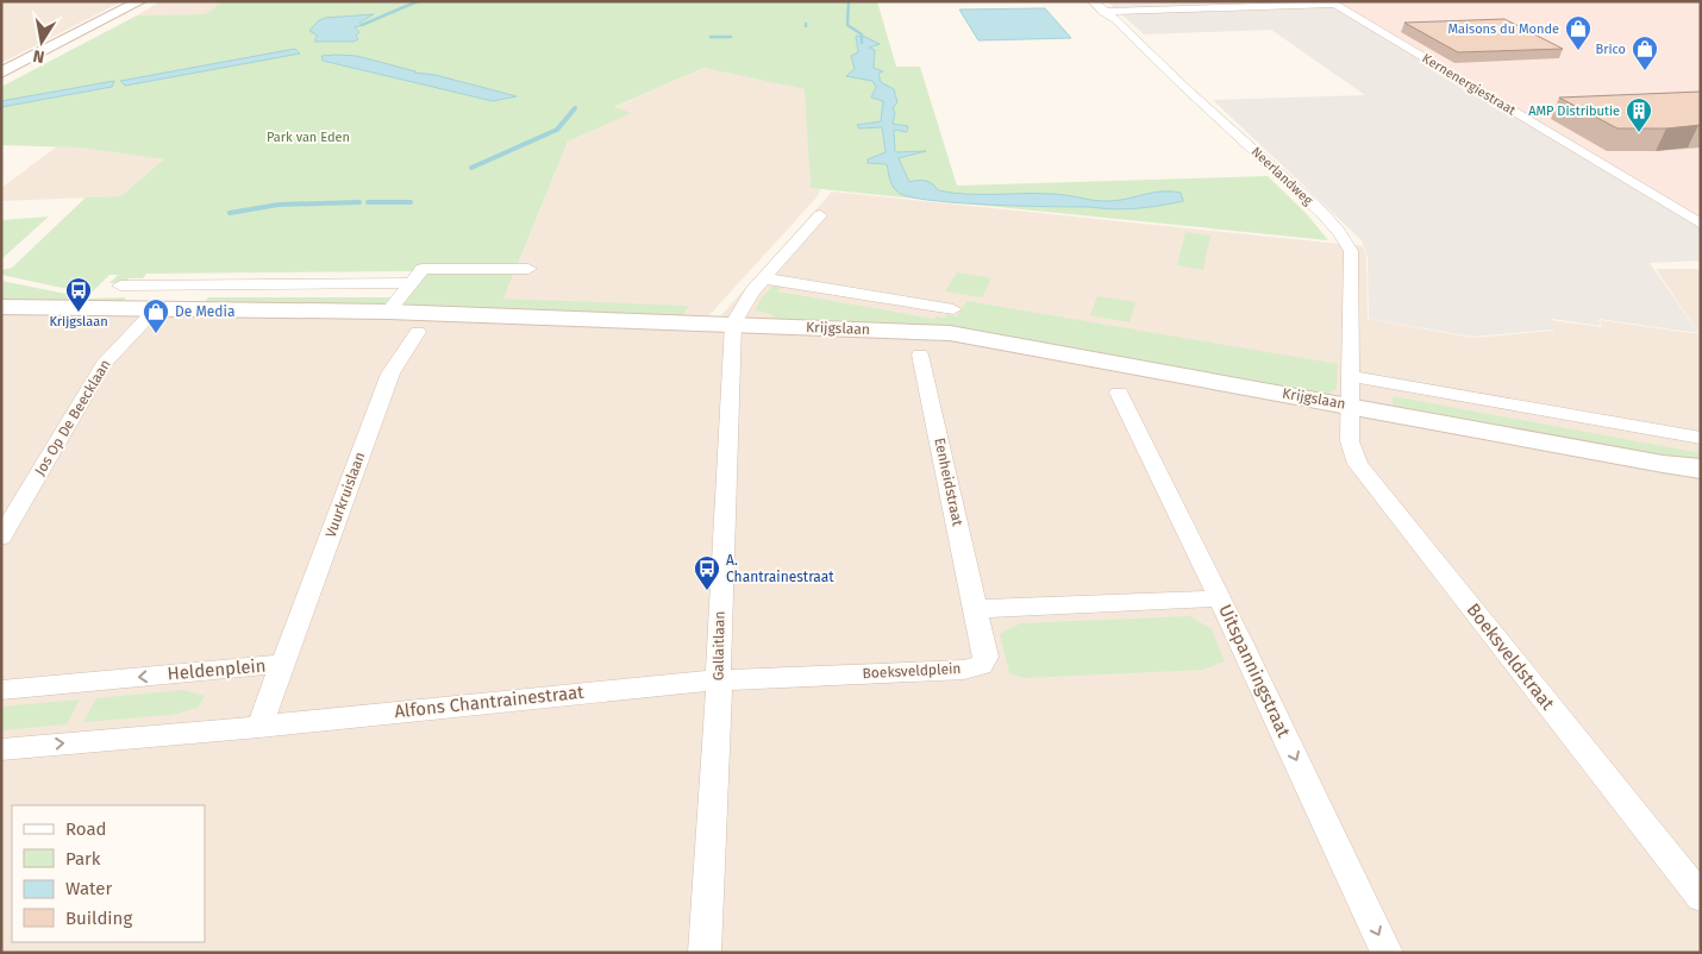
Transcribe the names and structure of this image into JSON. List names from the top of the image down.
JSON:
{
  "streets": {
    "street": [
      "Kernenergiestraat",
      "Neerlandweg",
      "Krijgslaan",
      "Jos Op De Beecklaan",
      "Eenheidstraat",
      "Vuurkruislaan",
      "Gallaitlaan",
      "Boeksveldstraat",
      "Heldenplein",
      "Boeksveldplein",
      "Uitspanningstraat",
      "Alfons Chantrainestraat"
    ]
  },
  "crossings": [
    ["Neerlandweg", "Krijgslaan"],
    ["Neerlandweg", "Boeksveldstraat"],
    ["Krijgslaan", "Jos Op De Beecklaan"],
    ["Krijgslaan", "Gallaitlaan"],
    ["Krijgslaan", "Boeksveldstraat"],
    ["Eenheidstraat", "Boeksveldplein"],
    ["Vuurkruislaan", "Heldenplein"],
    ["Gallaitlaan", "Boeksveldplein"],
    ["Gallaitlaan", "Alfons Chantrainestraat"],
    ["Heldenplein", "Alfons Chantrainestraat"],
    ["Boeksveldplein", "Alfons Chantrainestraat"]
  ],
  "one_way": ["Uitspanningstraat"],
  "parks": ["Park van Eden"],
  "places": {
    "shop": ["Maisons du Monde", "Brico", "De Media"],
    "building": ["AMP Distributie"],
    "bus stop": ["Krijgslaan", "A. Chantrainestraat"]
  },
  "legend": [
    "Road",
    "Park",
    "Water",
    "Building"
  ],
  "north": "bottom"
}
